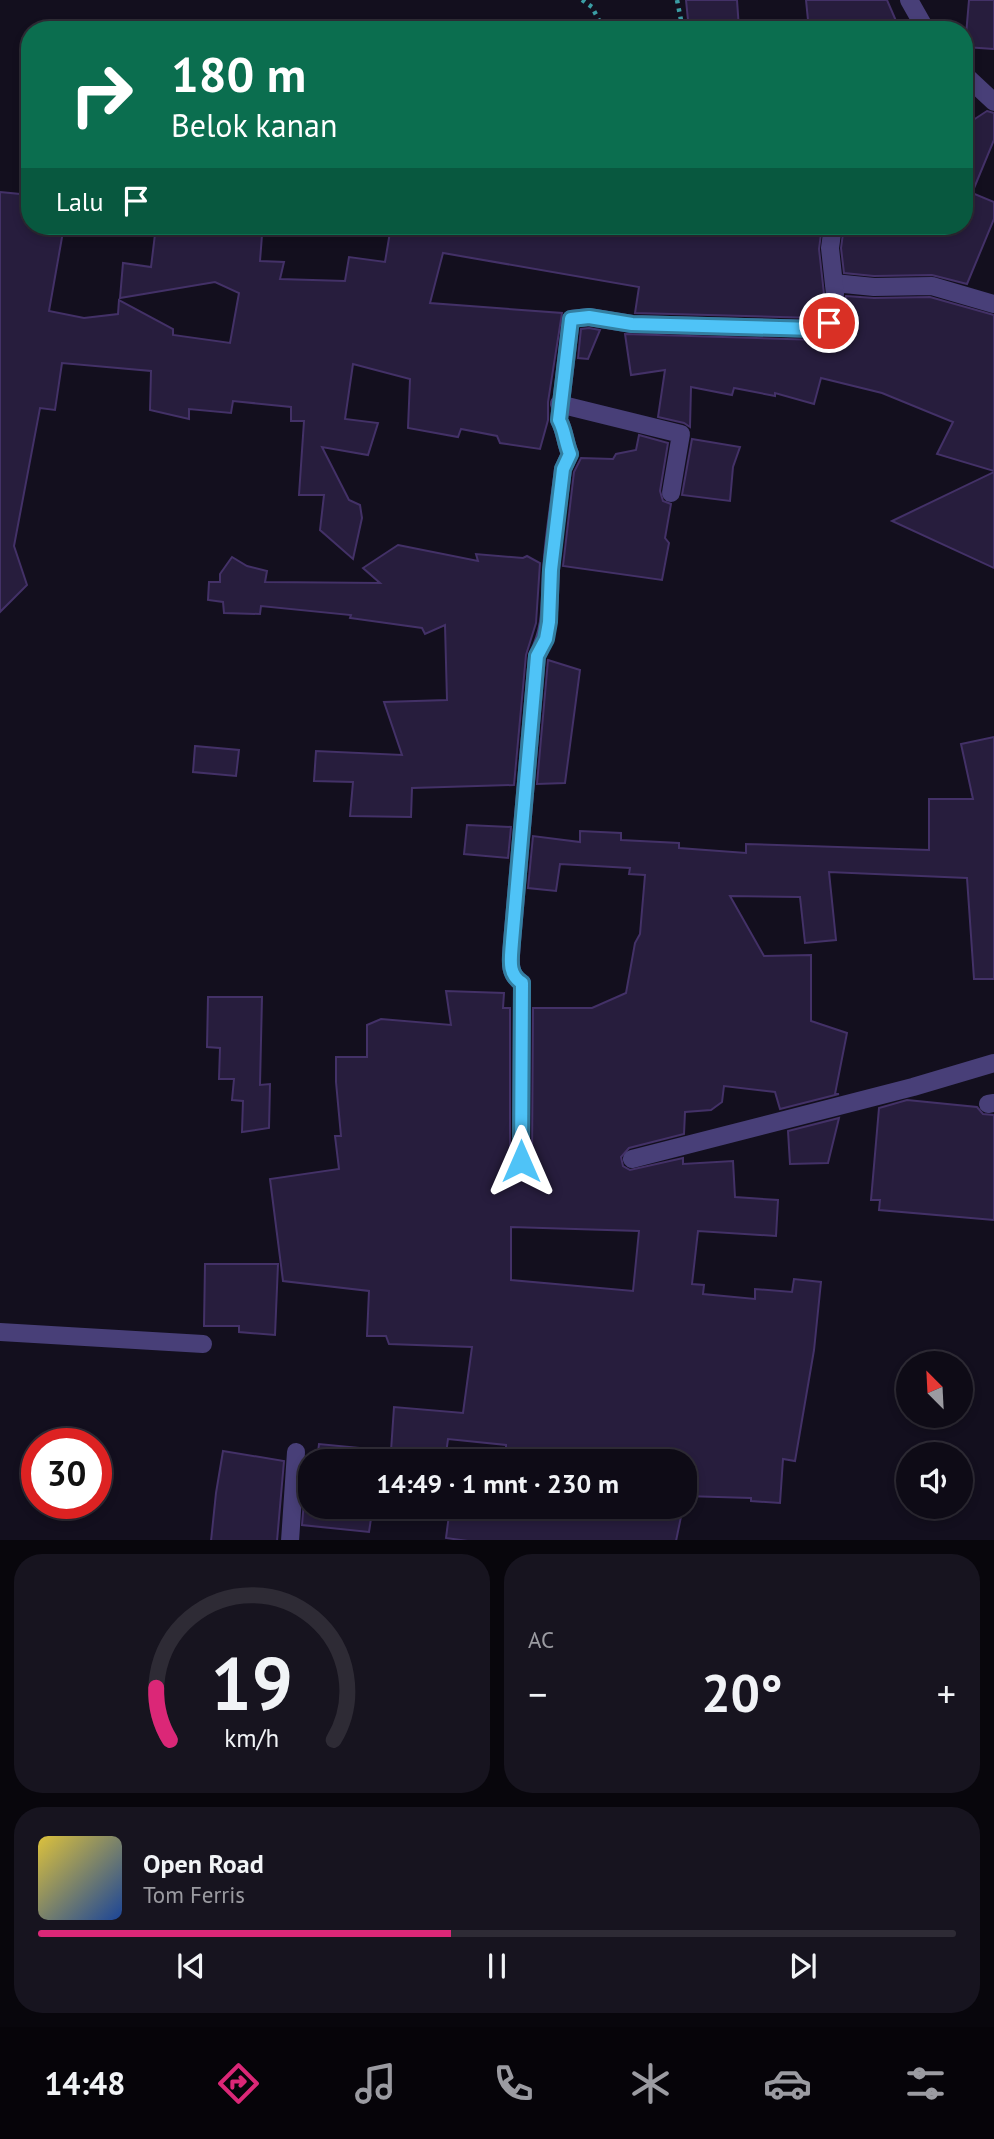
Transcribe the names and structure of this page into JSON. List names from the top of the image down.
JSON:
{
  "north": "top left",
  "page": {
    "turn": ["180 m", "Belok kanan"],
    "then": "Lalu",
    "limit": "30",
    "trip": "14:49 · 1 mnt · 230 m",
    "tile": "AC",
    "heat": ["−", "20°", "+"],
    "song": ["Open Road", "Tom Ferris"],
    "tabs": "14:48",
    "gauge": ["19", "km/h"]
  }
}
